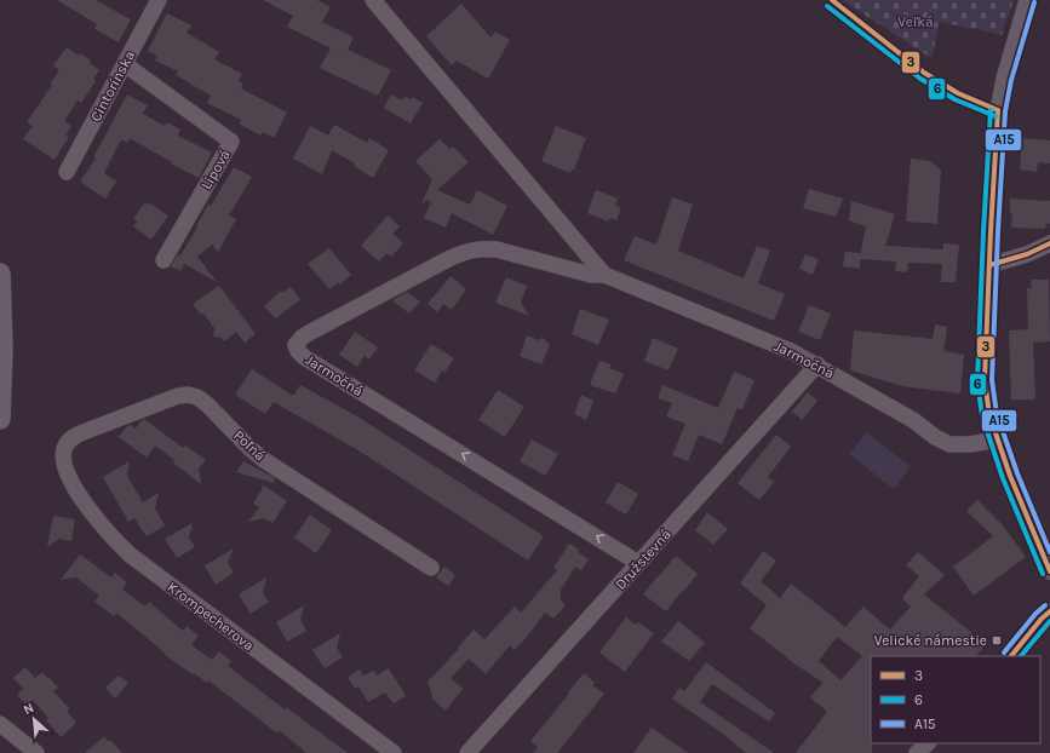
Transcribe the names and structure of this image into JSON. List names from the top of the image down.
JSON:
{
  "streets": {
    "street": [
      "Cintorínska",
      "Lipová",
      "Jarmočná",
      "Poľná",
      "Družstevná",
      "Krompecherova"
    ]
  },
  "crossings": [
    ["Cintorínska", "Lipová"],
    ["Jarmočná", "Družstevná"],
    ["Poľná", "Krompecherova"]
  ],
  "parks": ["Veľká"],
  "places": {
    "transit": ["Velické námestie"]
  },
  "lines": ["transit line 3", "transit line A15", "transit line 6"],
  "legend": ["3", "6", "A15"],
  "north": "top left"
}
